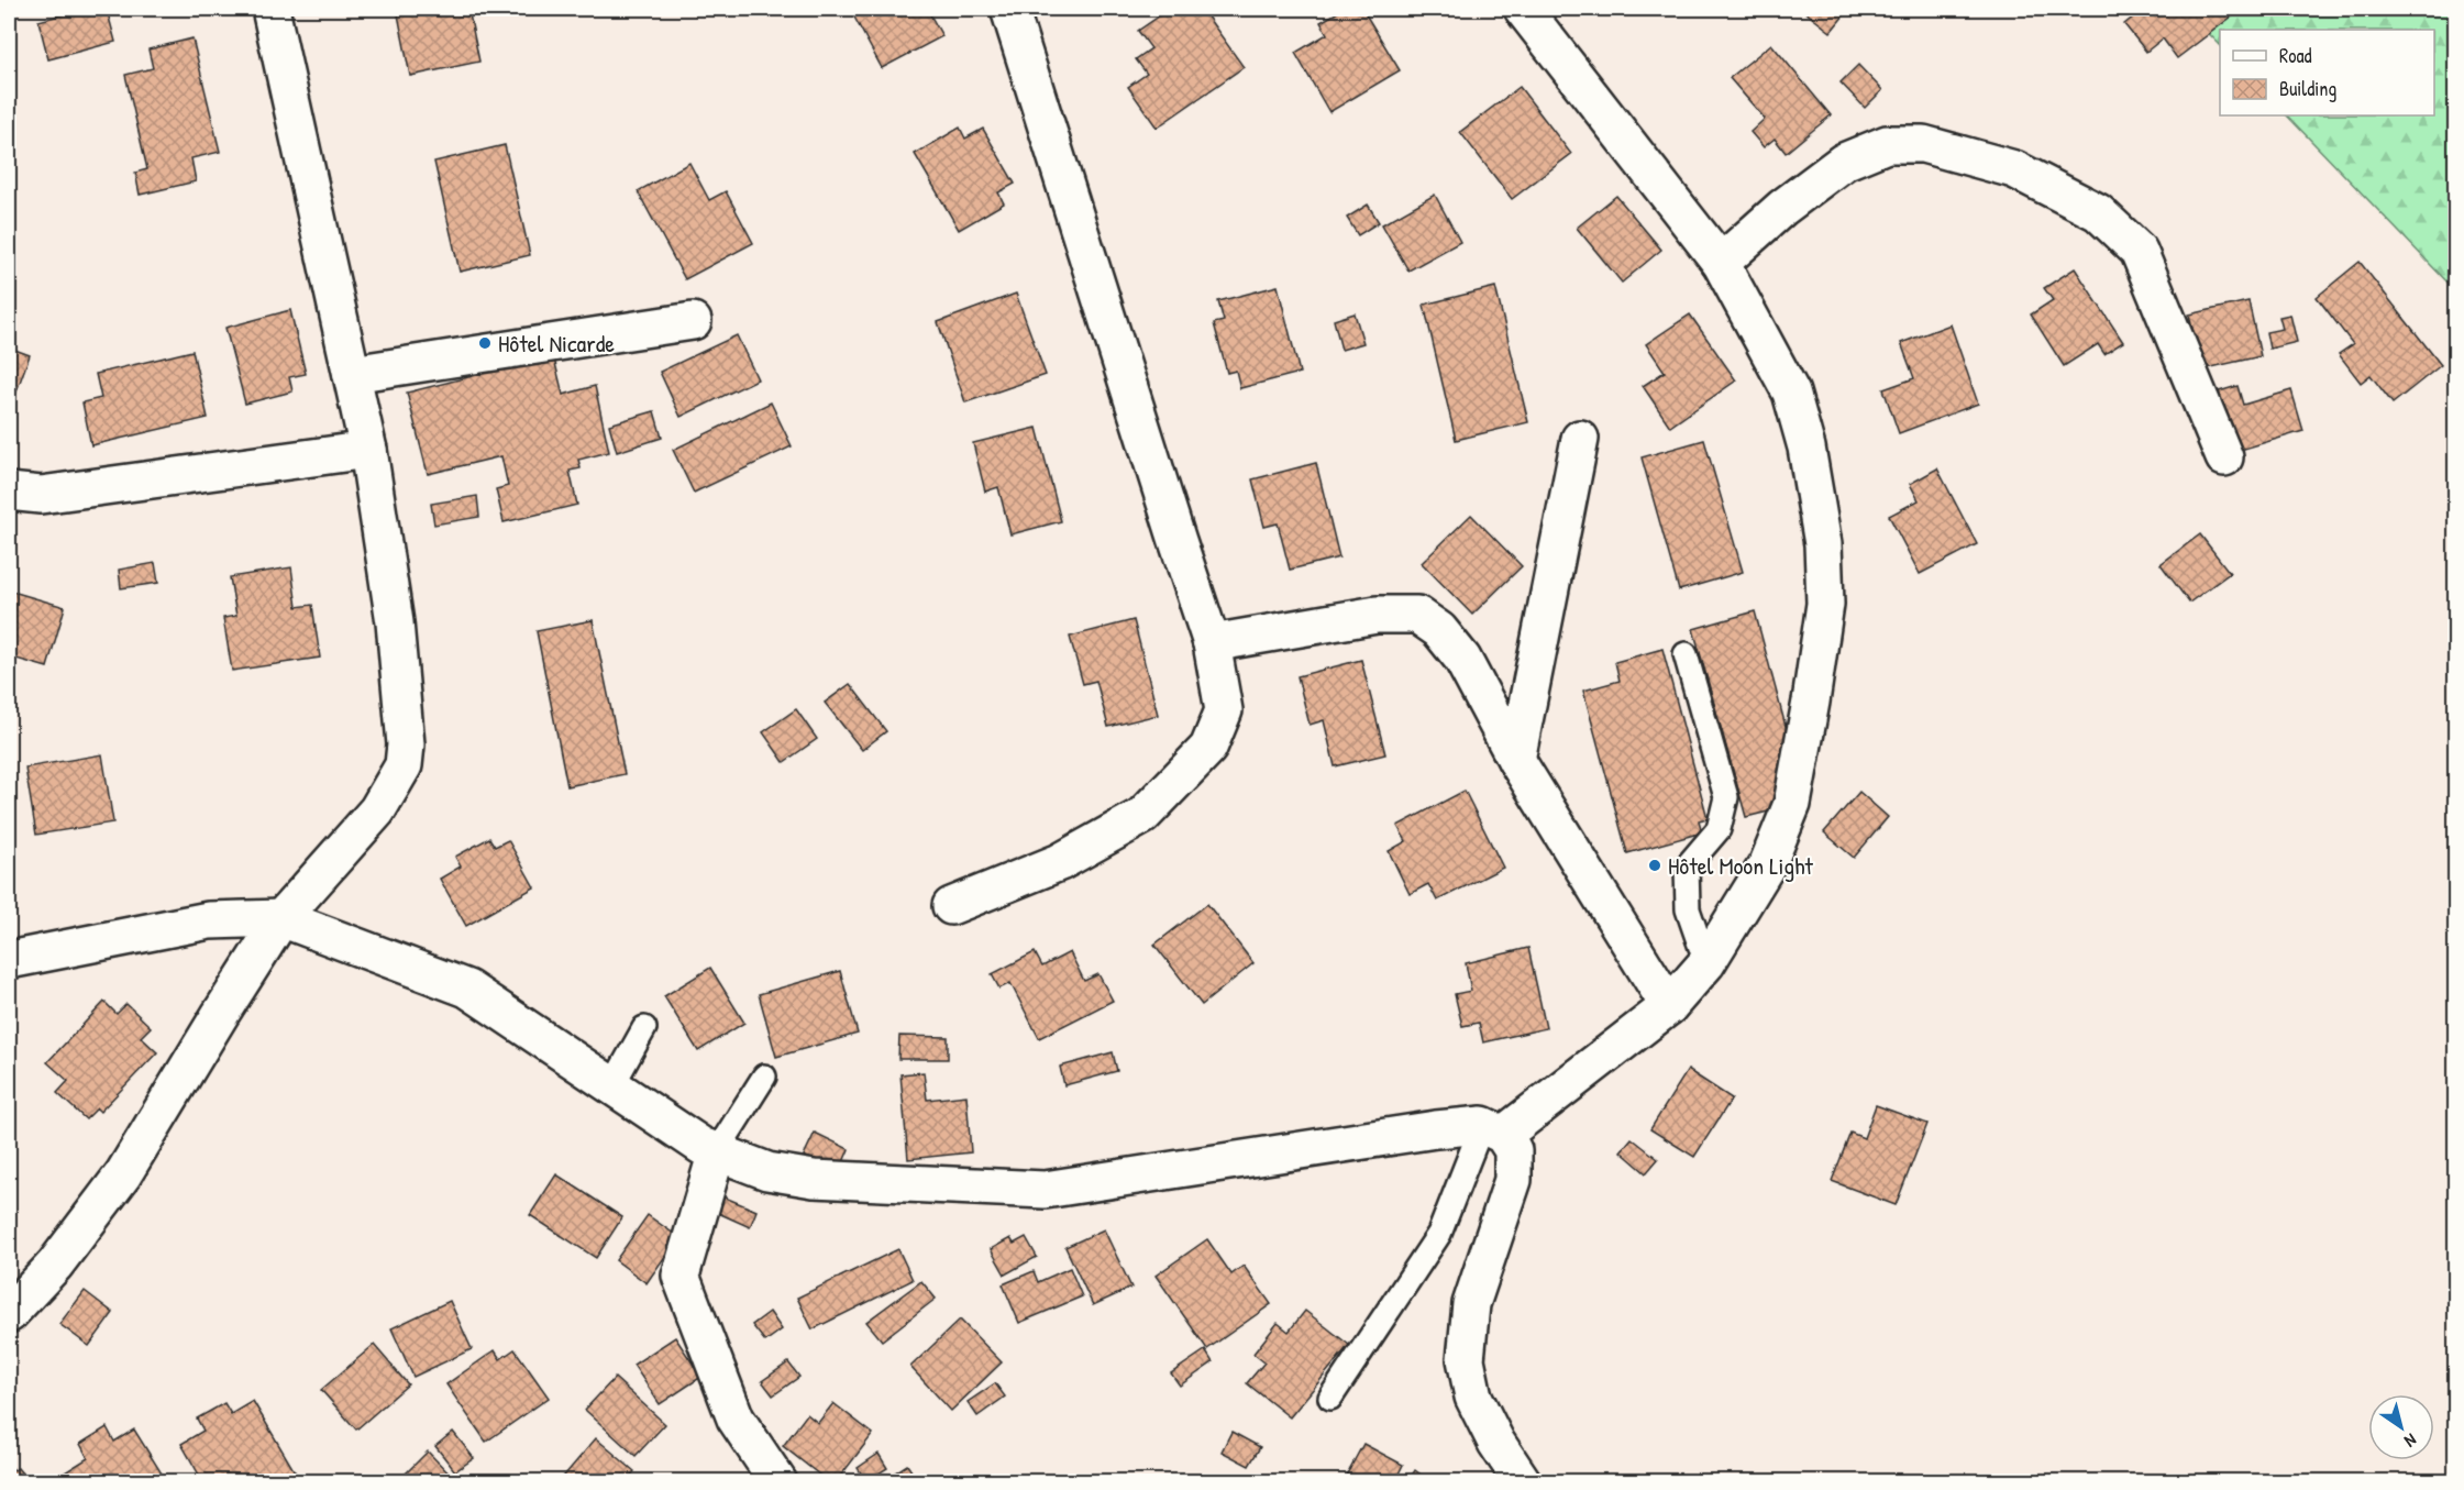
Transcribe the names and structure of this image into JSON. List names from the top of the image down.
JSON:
{
  "places": ["Hôtel Nicarde", "Hôtel Moon Light"],
  "legend": ["Road", "Building"],
  "north": "bottom right"
}
